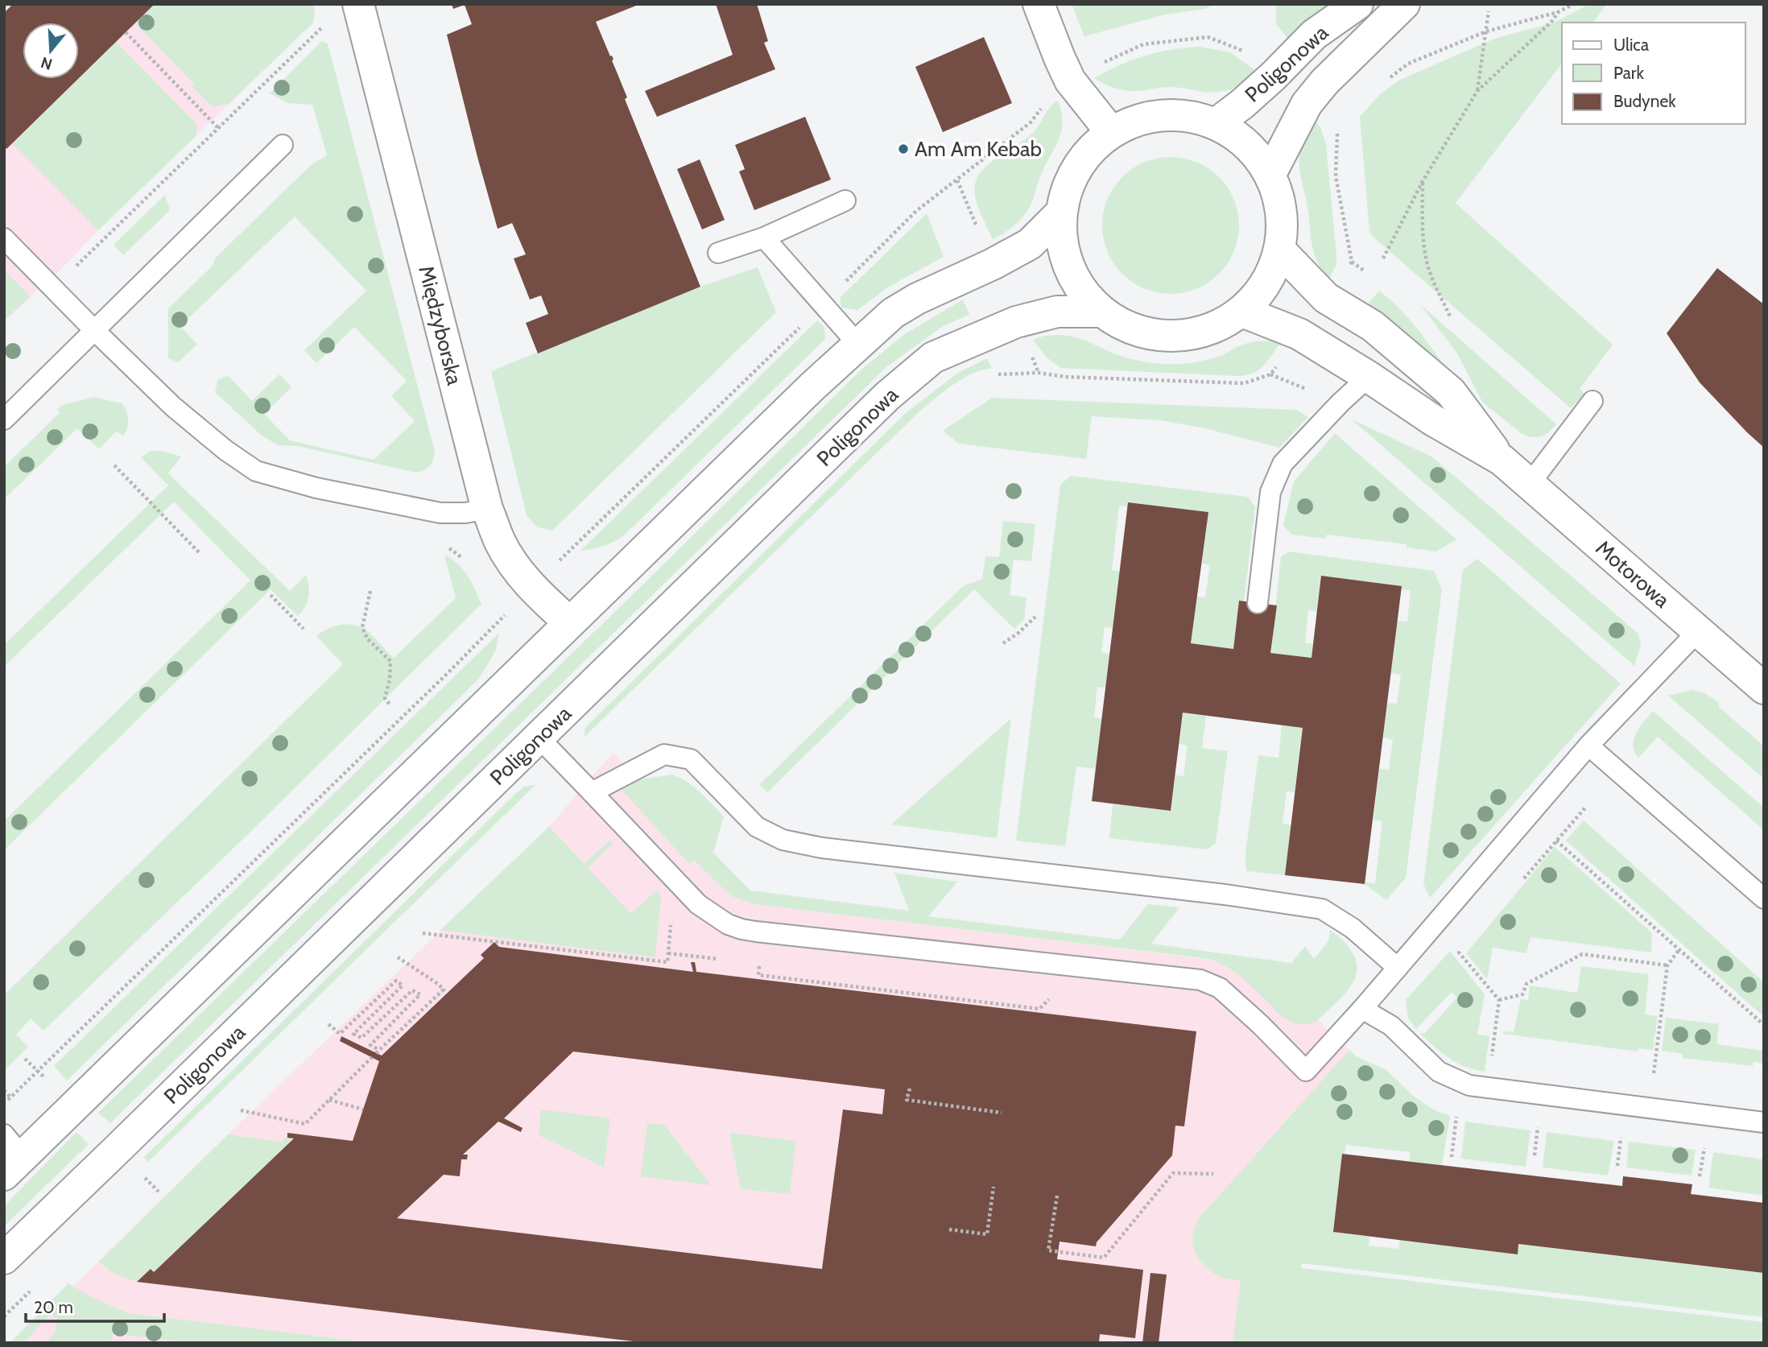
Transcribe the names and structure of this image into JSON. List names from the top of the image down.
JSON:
{
  "streets": {
    "street": ["Poligonowa", "Międzyborska", "Motorowa"]
  },
  "places": ["Am Am Kebab"],
  "legend": ["Ulica", "Park", "Budynek"],
  "scale_bar": "20 m",
  "north": "bottom"
}
